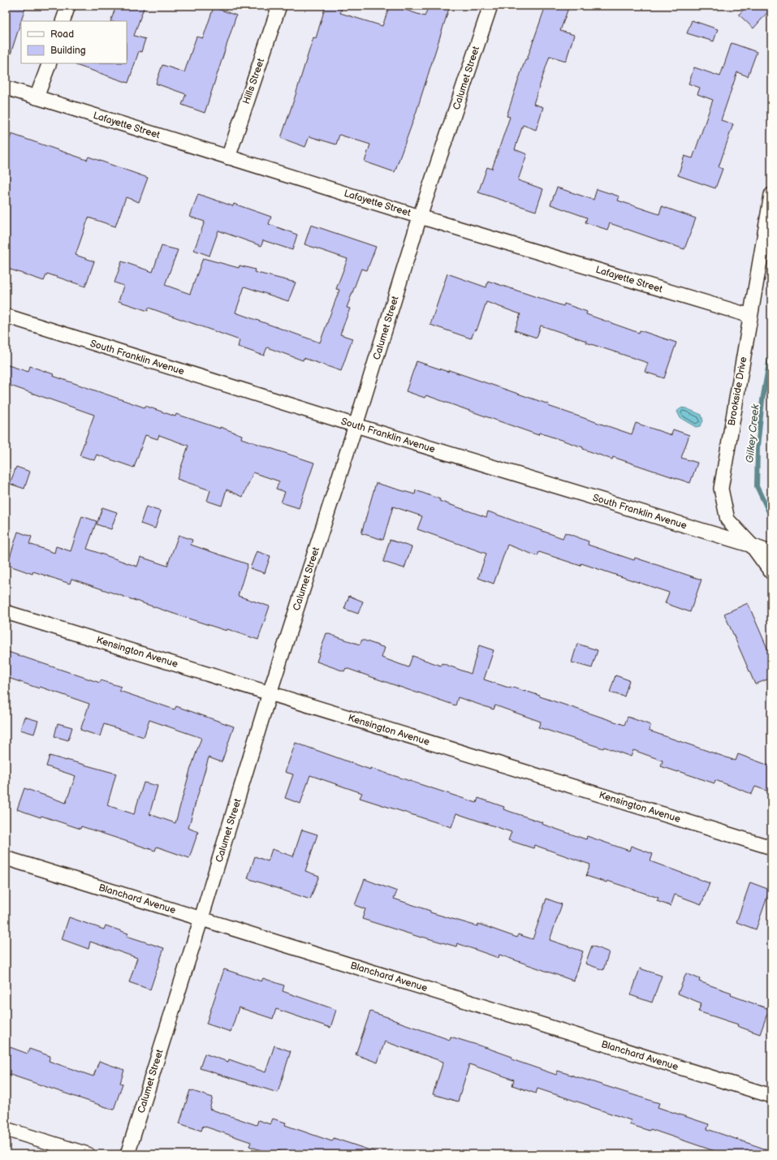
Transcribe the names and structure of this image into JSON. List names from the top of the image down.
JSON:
{
  "streets": {
    "street": [
      "Calumet Street",
      "Hills Street",
      "Lafayette Street",
      "South Franklin Avenue",
      "Brookside Drive",
      "Kensington Avenue",
      "Blanchard Avenue"
    ]
  },
  "crossings": [
    ["Calumet Street", "Lafayette Street"],
    ["Calumet Street", "South Franklin Avenue"],
    ["Calumet Street", "Kensington Avenue"],
    ["Calumet Street", "Blanchard Avenue"],
    ["Hills Street", "Lafayette Street"],
    ["Lafayette Street", "Brookside Drive"],
    ["South Franklin Avenue", "Brookside Drive"]
  ],
  "water": ["Gilkey Creek"],
  "legend": ["Road", "Building"]
}
